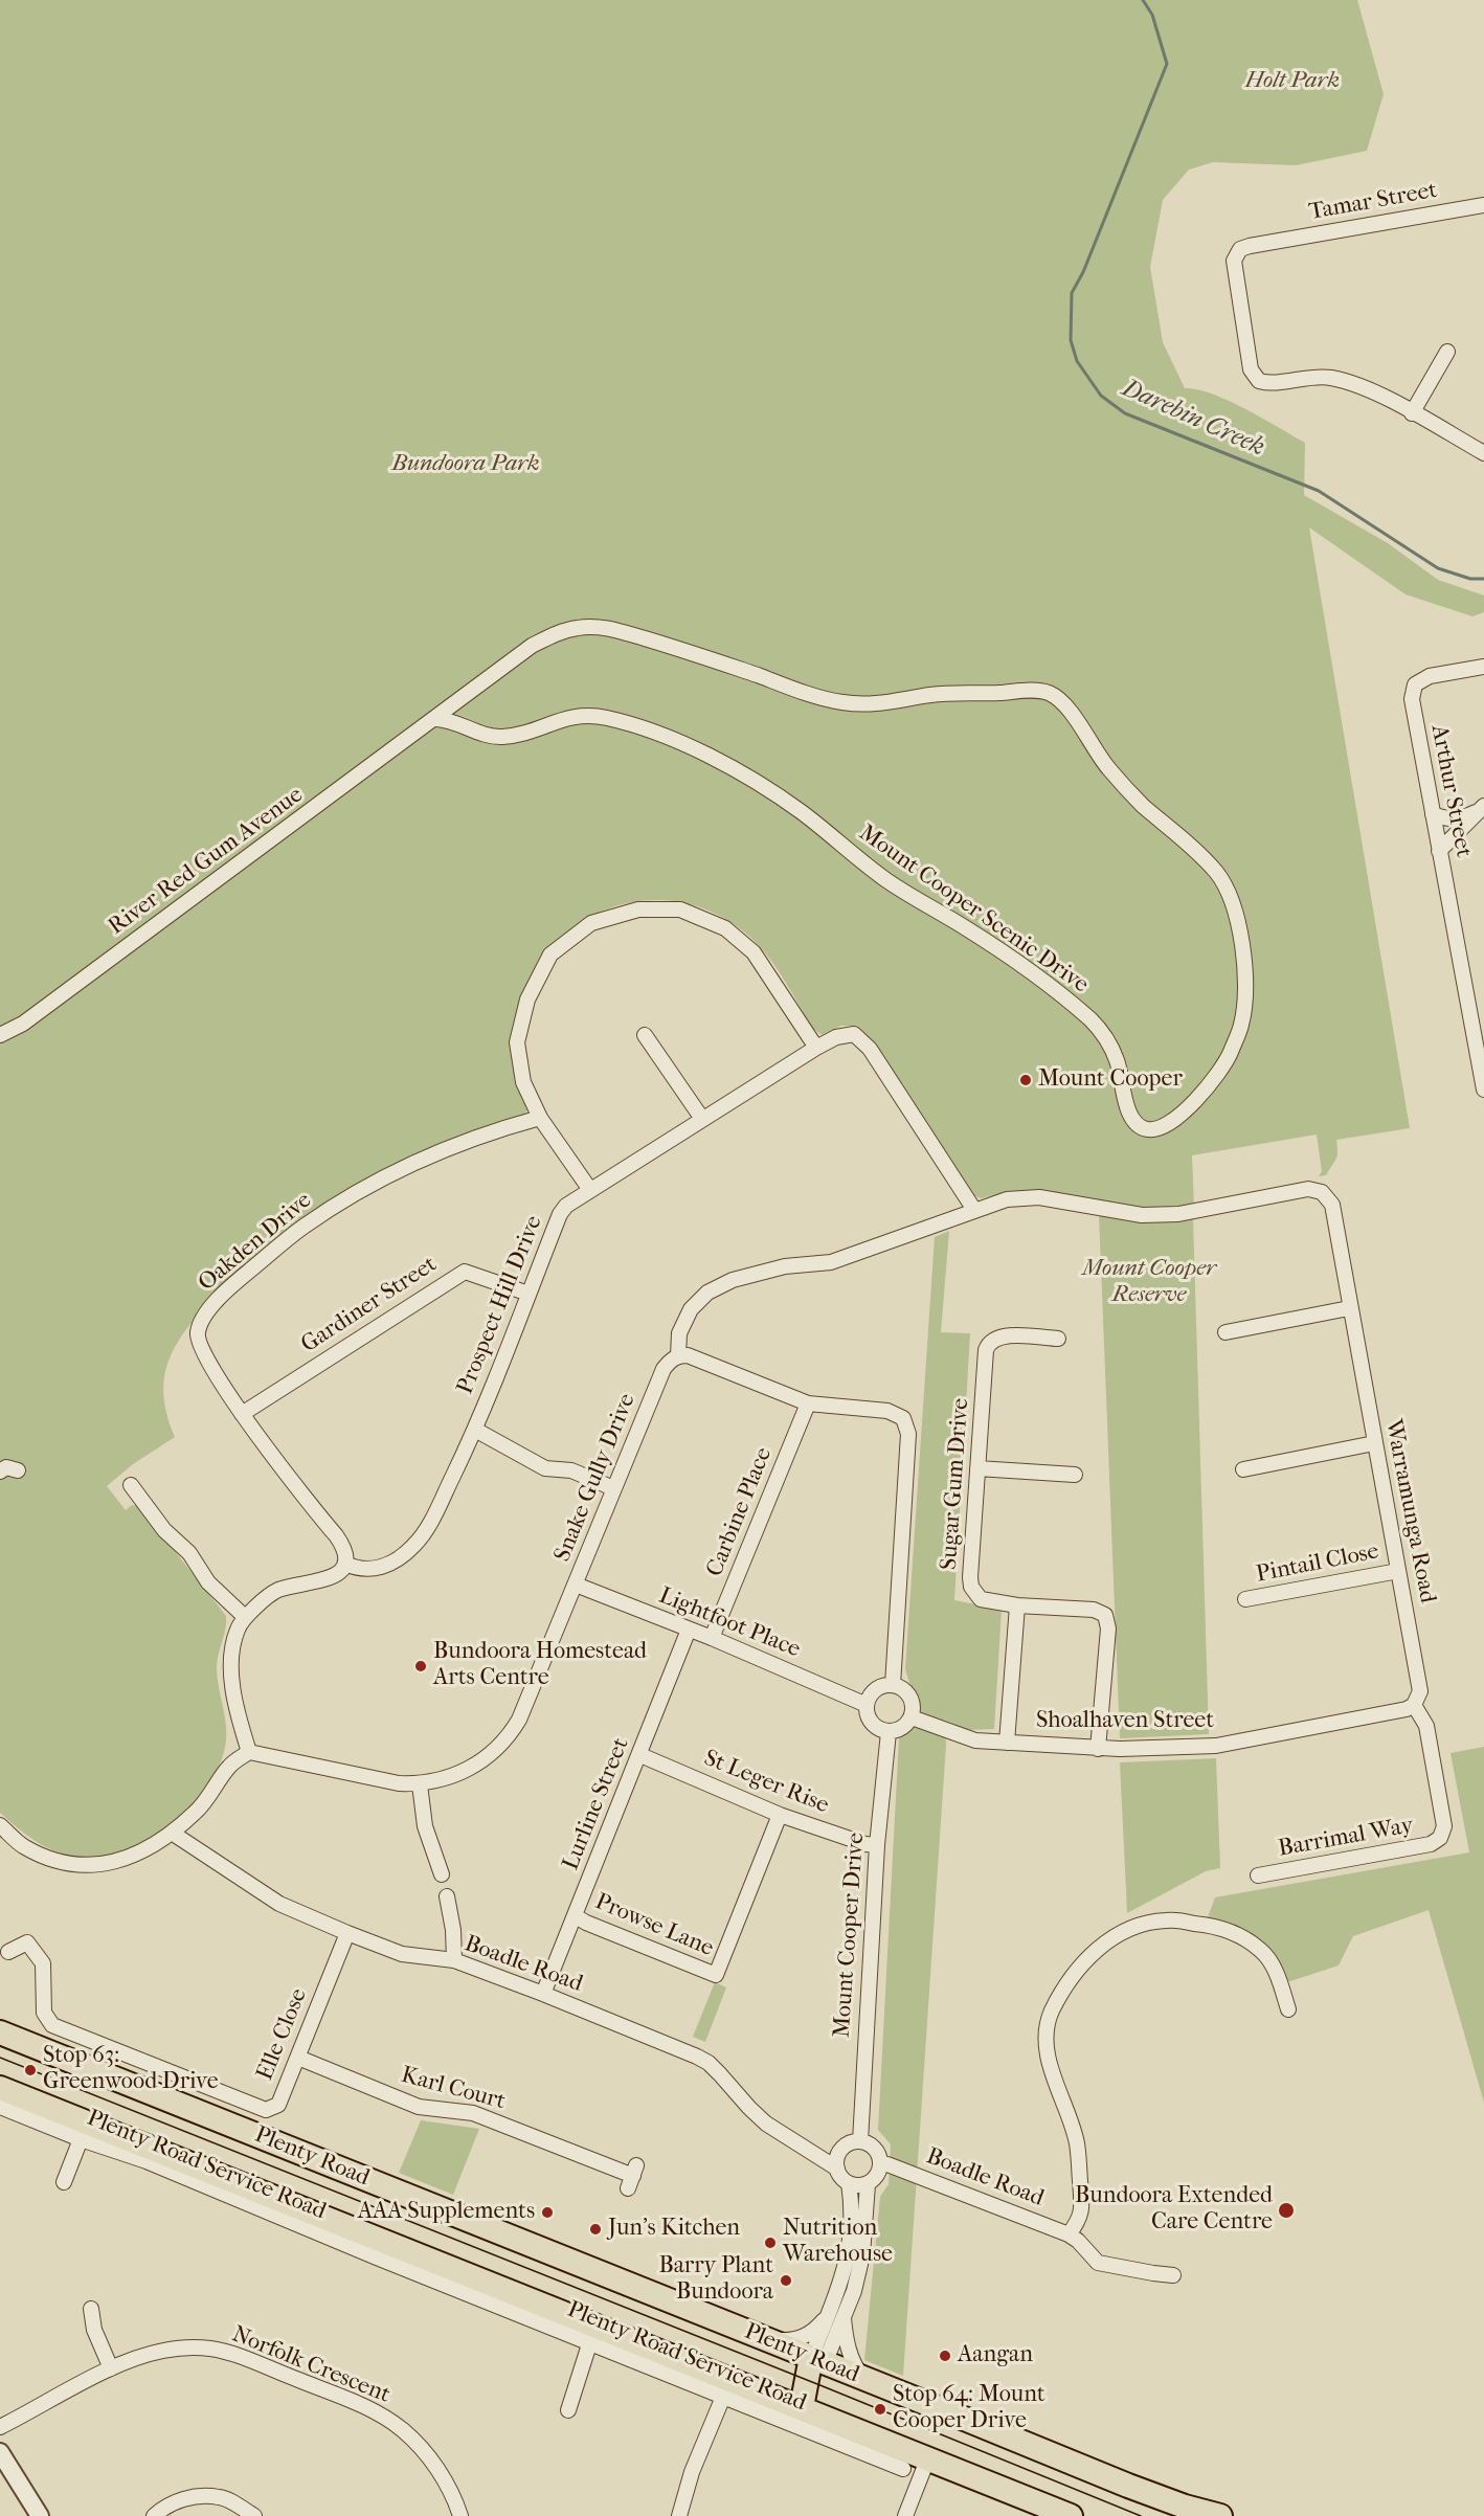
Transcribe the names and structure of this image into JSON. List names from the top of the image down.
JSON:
{
  "streets": {
    "highway": ["Plenty Road"],
    "street": [
      "Tamar Street",
      "Arthur Street",
      "River Red Gum Avenue",
      "Mount Cooper Scenic Drive",
      "Oakden Drive",
      "Gardiner Street",
      "Prospect Hill Drive",
      "Snake Gully Drive",
      "Sugar Gum Drive",
      "Warramunga Road",
      "Carbine Place",
      "Pintail Close",
      "Lightfoot Place",
      "Shoalhaven Street",
      "St Leger Rise",
      "Lurline Street",
      "Barrimal Way",
      "Prowse Lane",
      "Mount Cooper Drive",
      "Boadle Road",
      "Elle Close",
      "Karl Court",
      "Plenty Road Service Road",
      "Norfolk Crescent"
    ]
  },
  "crossings": [
    ["River Red Gum Avenue", "Mount Cooper Scenic Drive"],
    ["Oakden Drive", "Gardiner Street"],
    ["Oakden Drive", "Prospect Hill Drive"],
    ["Gardiner Street", "Prospect Hill Drive"],
    ["Prospect Hill Drive", "Snake Gully Drive"],
    ["Snake Gully Drive", "Warramunga Road"],
    ["Snake Gully Drive", "Lightfoot Place"],
    ["Sugar Gum Drive", "Shoalhaven Street"],
    ["Warramunga Road", "Pintail Close"],
    ["Warramunga Road", "Shoalhaven Street"],
    ["Warramunga Road", "Barrimal Way"],
    ["Carbine Place", "Lightfoot Place"],
    ["Lightfoot Place", "Shoalhaven Street"],
    ["Lightfoot Place", "Lurline Street"],
    ["Lightfoot Place", "Mount Cooper Drive"],
    ["Shoalhaven Street", "Barrimal Way"],
    ["Shoalhaven Street", "Mount Cooper Drive"],
    ["St Leger Rise", "Lurline Street"],
    ["St Leger Rise", "Prowse Lane"],
    ["St Leger Rise", "Mount Cooper Drive"],
    ["Lurline Street", "Prowse Lane"],
    ["Lurline Street", "Boadle Road"],
    ["Mount Cooper Drive", "Boadle Road"],
    ["Boadle Road", "Elle Close"],
    ["Elle Close", "Karl Court"]
  ],
  "water": ["Darebin Creek"],
  "parks": ["Holt Park", "Bundoora Park", "Mount Cooper Reserve"],
  "places": [
    "Mount Cooper",
    "Bundoora Homestead Arts Centre",
    "Stop 63: Greenwood Drive",
    "Bundoora Extended Care Centre",
    "AAA Supplements",
    "Jun's Kitchen",
    "Nutrition Warehouse",
    "Barry Plant Bundoora",
    "Aangan",
    "Stop 64: Mount Cooper Drive"
  ]
}
